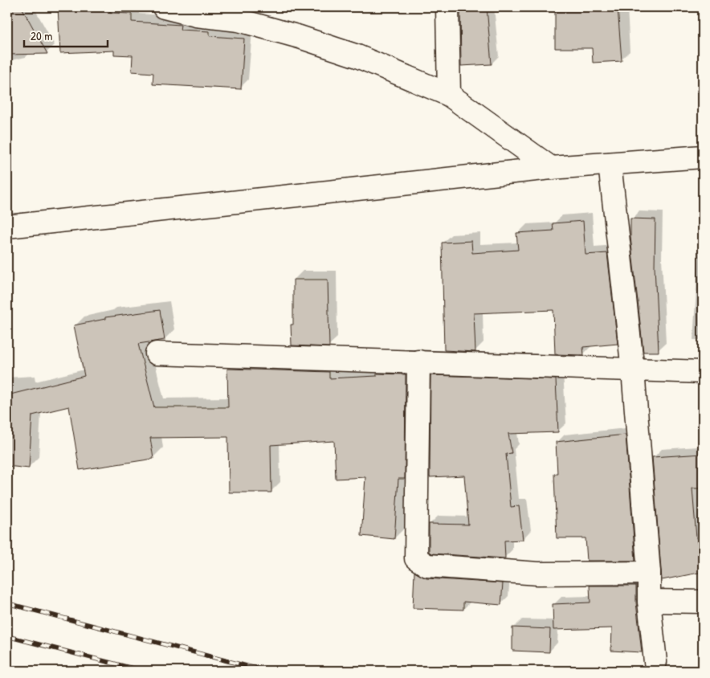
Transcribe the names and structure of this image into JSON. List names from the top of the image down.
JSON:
{
  "scale_bar": "20 m"
}
